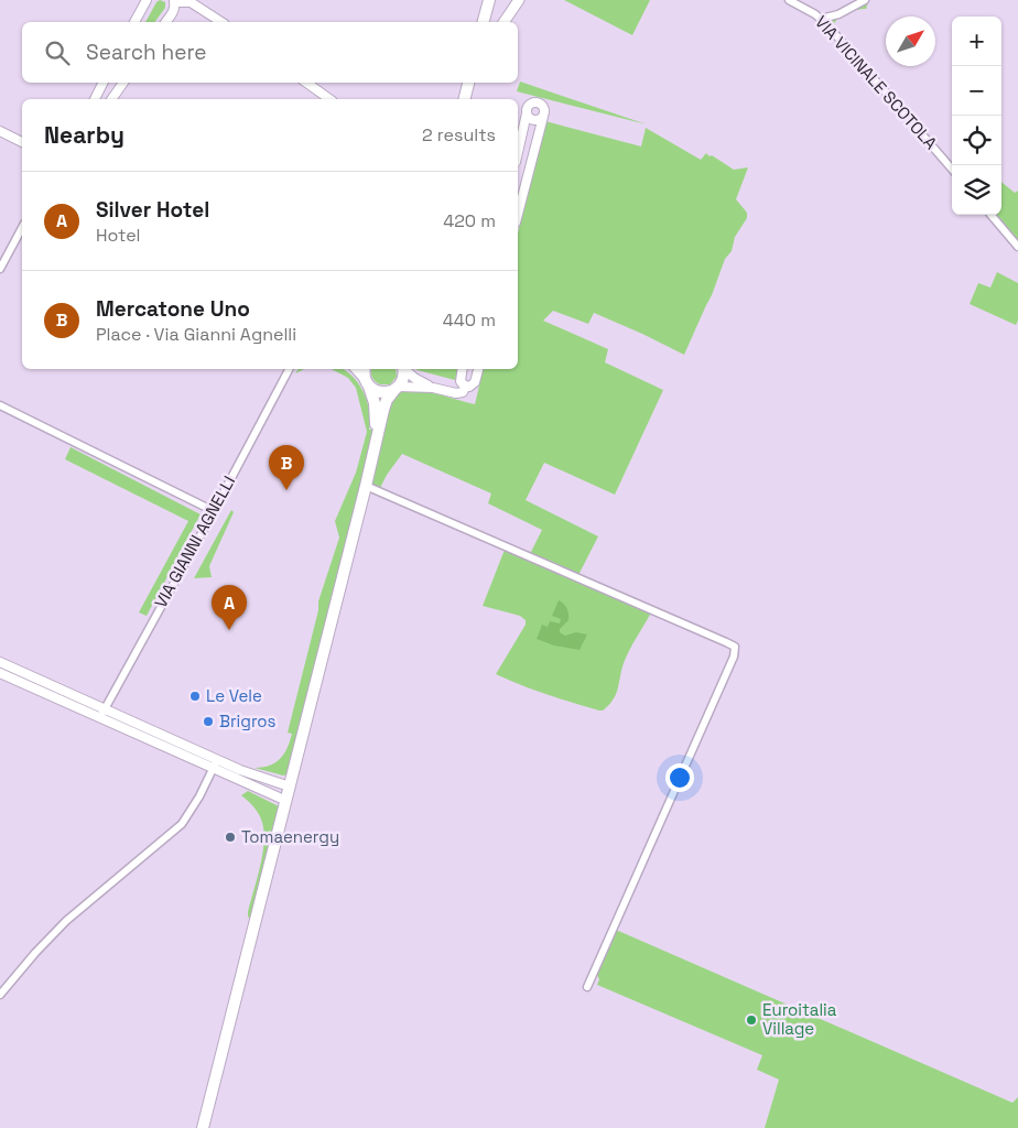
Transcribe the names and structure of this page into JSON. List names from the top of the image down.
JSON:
{
  "streets": {
    "street": ["VIA VICINALE SCOTOLA", "VIA GIANNI AGNELLI"]
  },
  "places": [
    "Le Vele",
    "Brigros",
    "Tomaenergy",
    "Euroitalia Village"
  ],
  "north": "top right",
  "page": {
    "map_buttons": ["+", "−"],
    "search": "Search here",
    "heading": ["Nearby", "2 results"],
    "list": [
      {
        "mark": "A",
        "name": "Silver Hotel",
        "note": "Hotel",
        "value": "420 m"
      },
      {
        "mark": "B",
        "name": "Mercatone Uno",
        "note": "Place · Via Gianni Agnelli",
        "value": "440 m"
      }
    ],
    "pins": ["B", "A"]
  }
}
